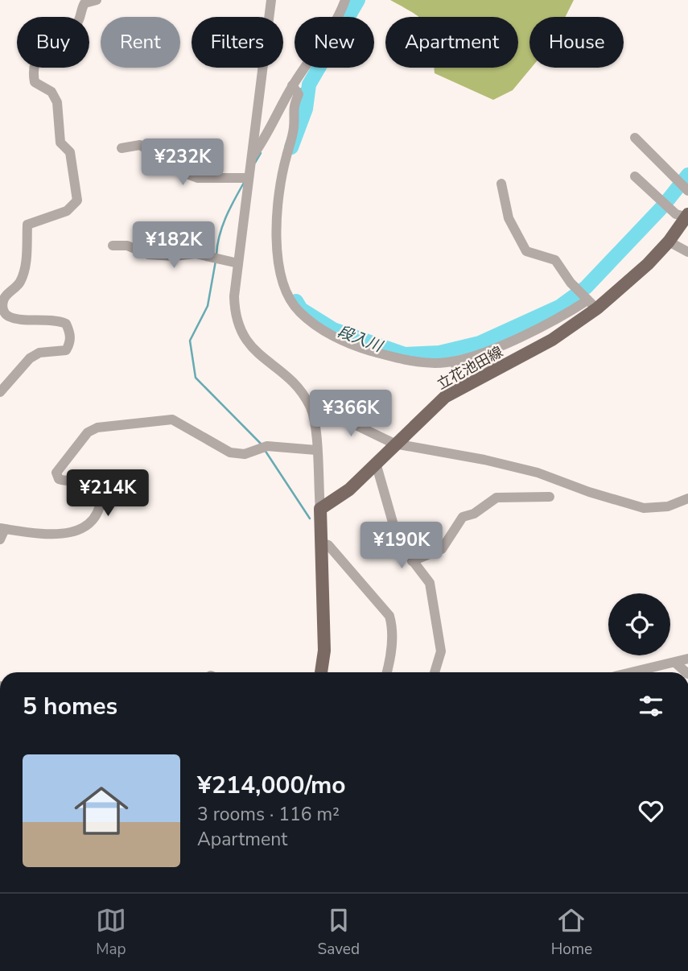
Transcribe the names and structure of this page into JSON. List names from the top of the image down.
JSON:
{
  "streets": {
    "main road": ["立花池田線"]
  },
  "water": ["段入川"],
  "page": {
    "chip": [
      "Buy",
      "Rent",
      "Filters",
      "New",
      "Apartment",
      "House"
    ],
    "price": [
      "¥232K",
      "¥182K",
      "¥366K",
      "¥214K",
      "¥190K"
    ],
    "heading": "5 homes",
    "list": [
      {
        "name": "¥214,000/mo",
        "note": "3 rooms · 116 m² · Apartment"
      }
    ],
    "tabs": ["Map", "Saved", "Home"]
  }
}
